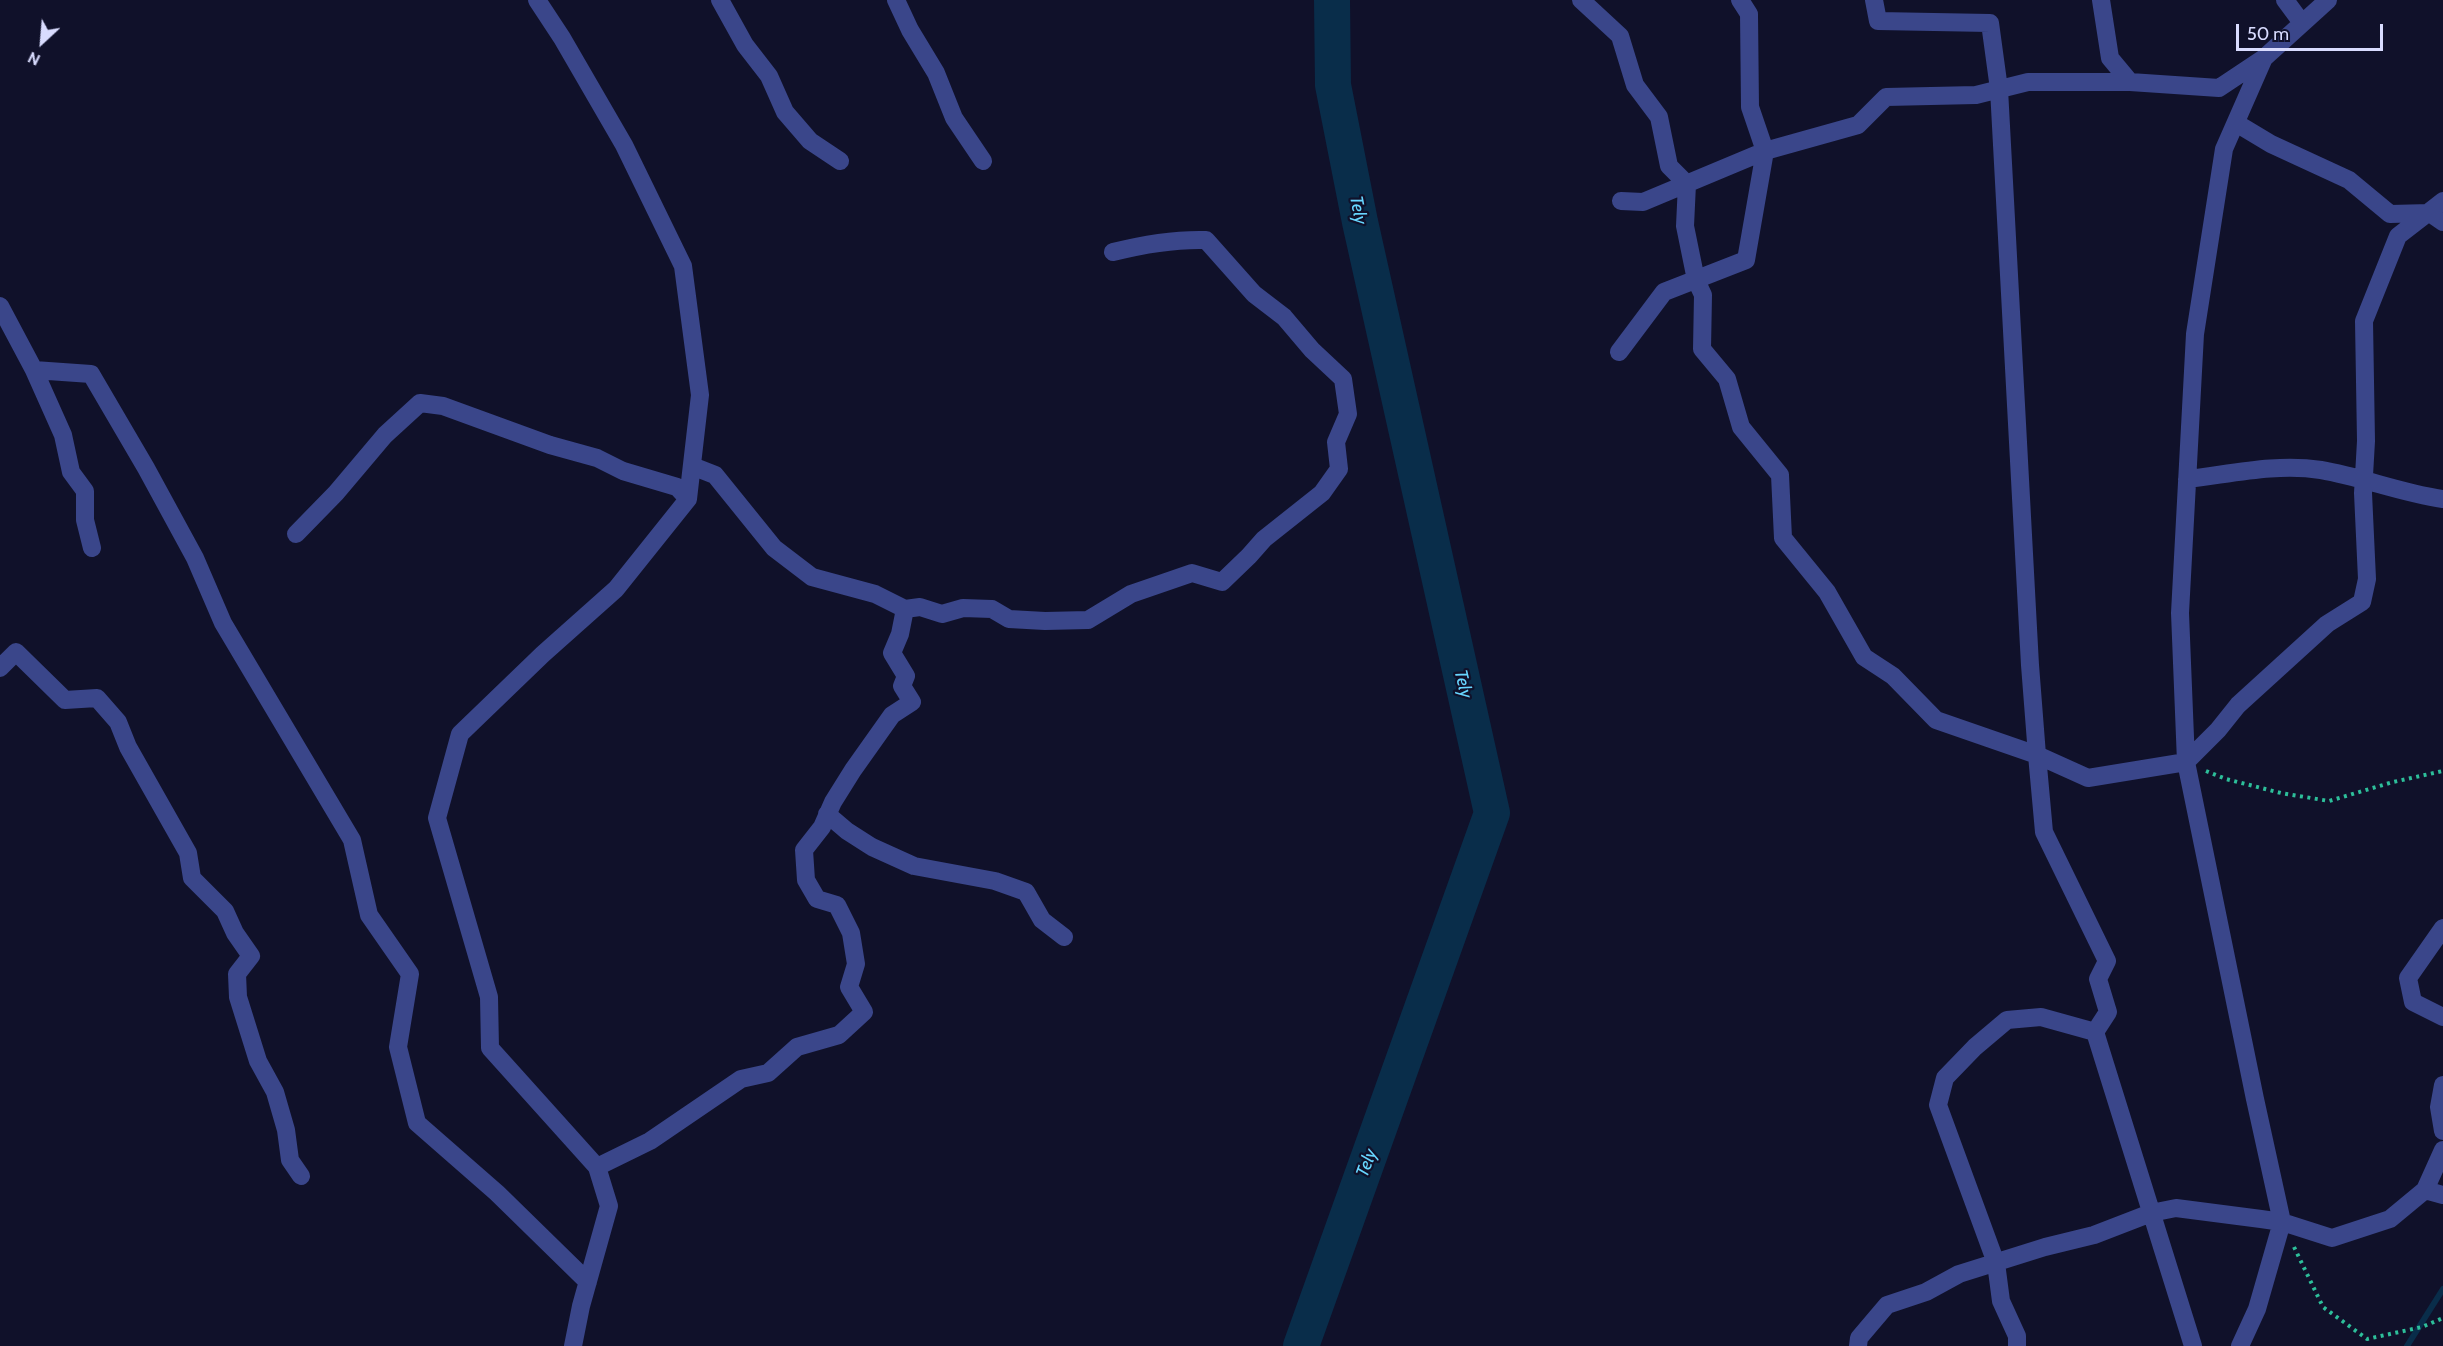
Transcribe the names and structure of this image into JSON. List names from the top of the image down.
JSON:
{
  "water": ["Tely"],
  "scale_bar": "50 m",
  "north": "bottom left"
}
